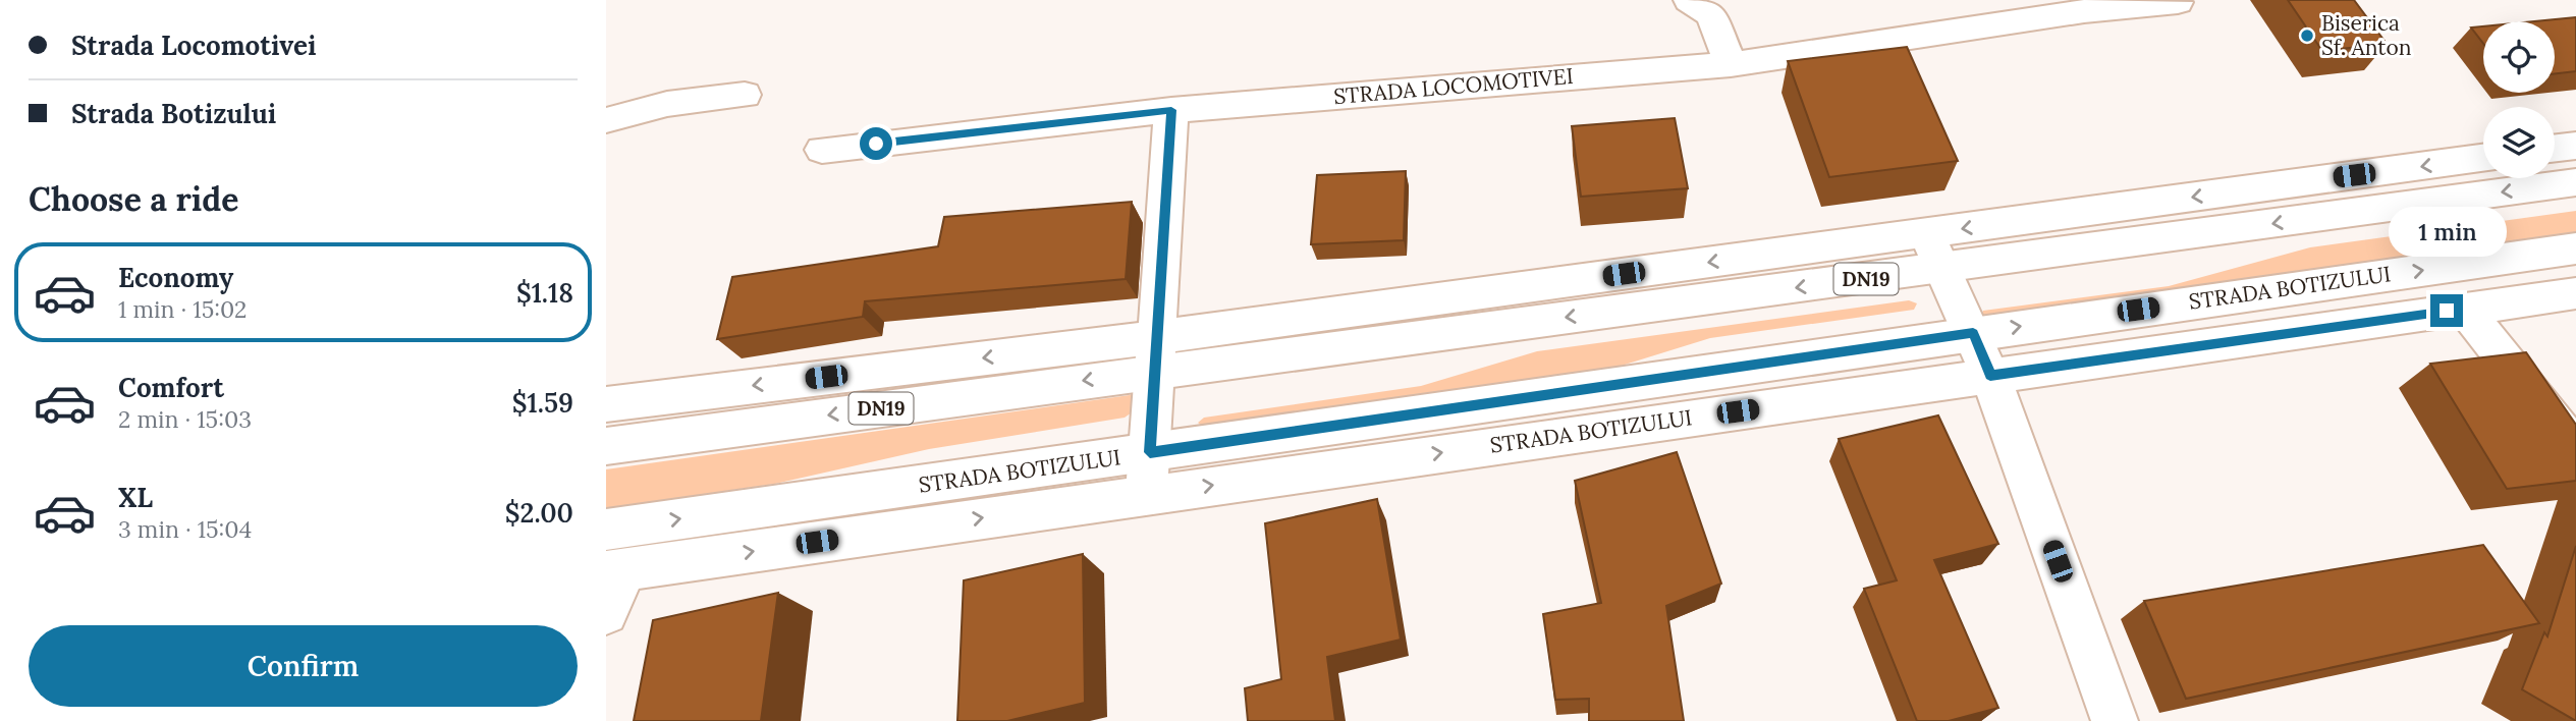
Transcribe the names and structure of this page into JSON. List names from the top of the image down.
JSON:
{
  "streets": {
    "street": ["STRADA LOCOMOTIVEI", "DN19", "STRADA BOTIZULUI"]
  },
  "places": ["Biserica Sf. Anton"],
  "page": {
    "banner": ["Strada Locomotivei", "Strada Botizului"],
    "heading": "Choose a ride",
    "bubble": "1 min",
    "list": [
      {
        "name": "Economy",
        "note": "1 min · 15:02",
        "value": "$1.18"
      },
      {
        "name": "Comfort",
        "note": "2 min · 15:03",
        "value": "$1.59"
      },
      {
        "name": "XL",
        "note": "3 min · 15:04",
        "value": "$2.00"
      }
    ],
    "buttons": "Confirm"
  }
}
